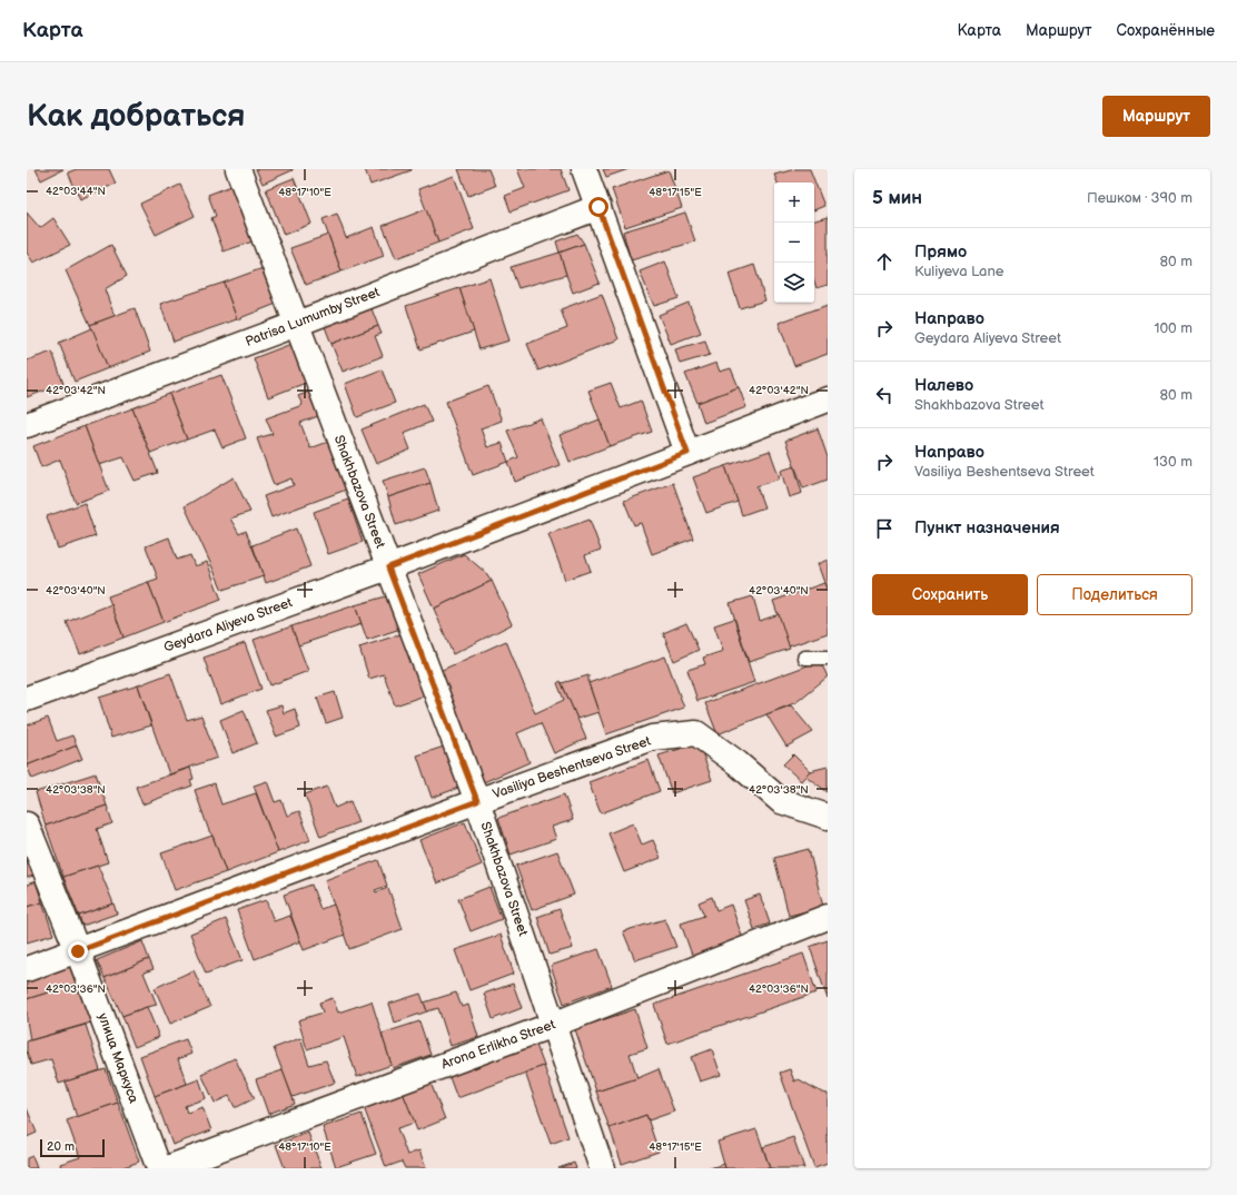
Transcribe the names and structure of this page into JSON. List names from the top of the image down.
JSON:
{
  "streets": {
    "street": [
      "Patrisa Lumumby Street",
      "Shakhbazova Street",
      "Geydara Aliyeva Street",
      "Vasiliya Beshentseva Street",
      "Arona Erlikha Street",
      "улица Маркуса"
    ]
  },
  "crossings": [
    ["Patrisa Lumumby Street", "Shakhbazova Street"],
    ["Shakhbazova Street", "Geydara Aliyeva Street"],
    ["Shakhbazova Street", "Vasiliya Beshentseva Street"],
    ["Shakhbazova Street", "Arona Erlikha Street"],
    ["Vasiliya Beshentseva Street", "улица Маркуса"]
  ],
  "scale_bar": "20 m",
  "page": {
    "header": "Карта",
    "nav": ["Карта", "Маршрут", "Сохранённые"],
    "buttons": [
      "Маршрут",
      ["Сохранить", "Поделиться"]
    ],
    "title": "Как добраться",
    "heading": ["5 мин", "Пешком · 390 m"],
    "map_buttons": ["+", "−"],
    "list": [
      ["Прямо", "Kuliyeva Lane", "80 m"],
      ["Направо", "Geydara Aliyeva Street", "100 m"],
      ["Налево", "Shakhbazova Street", "80 m"],
      ["Направо", "Vasiliya Beshentseva Street", "130 m"],
      "Пункт назначения"
    ],
    "scale": "20 m"
  },
  "coordinates": [
    "42°03'44\"N",
    "48°17'10\"E",
    "48°17'15\"E",
    "42°03'42\"N",
    "42°03'40\"N",
    "42°03'38\"N",
    "42°03'36\"N"
  ]
}
